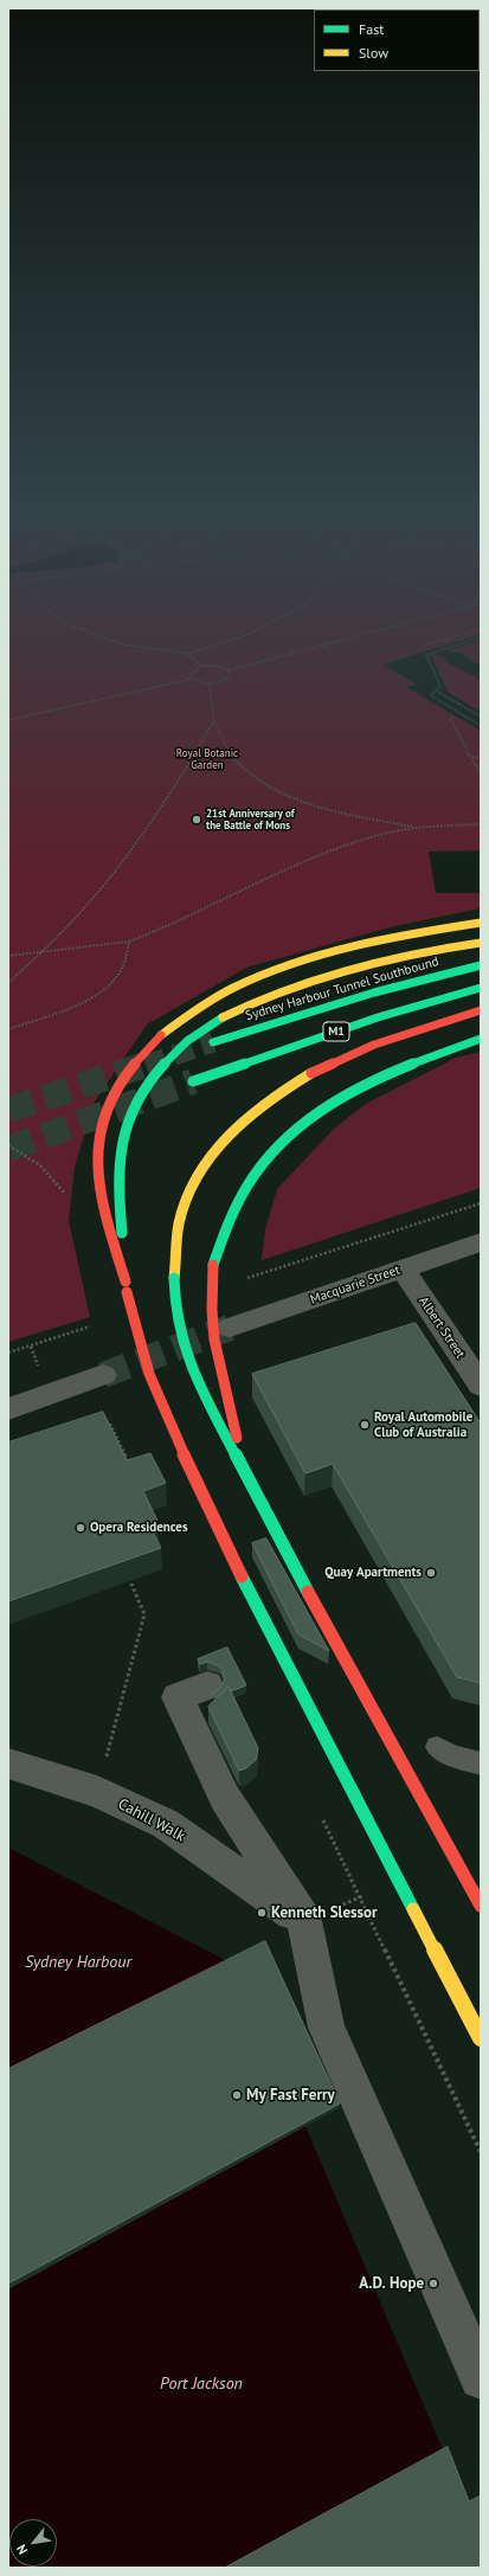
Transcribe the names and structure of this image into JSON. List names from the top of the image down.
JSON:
{
  "streets": {
    "highway": ["Sydney Harbour Tunnel Southbound", "M1"],
    "street": ["Macquarie Street", "Albert Street", "Cahill Walk"]
  },
  "crossings": [
    ["Macquarie Street", "Albert Street"]
  ],
  "water": ["Sydney Harbour", "Port Jackson"],
  "parks": ["Royal Botanic Garden"],
  "places": [
    "21st Anniversary of the Battle of Mons",
    "Royal Automobile Club of Australia",
    "Opera Residences",
    "Quay Apartments",
    "Kenneth Slessor",
    "My Fast Ferry",
    "A.D. Hope"
  ],
  "legend": ["Fast", "Slow"],
  "north": "bottom left"
}
